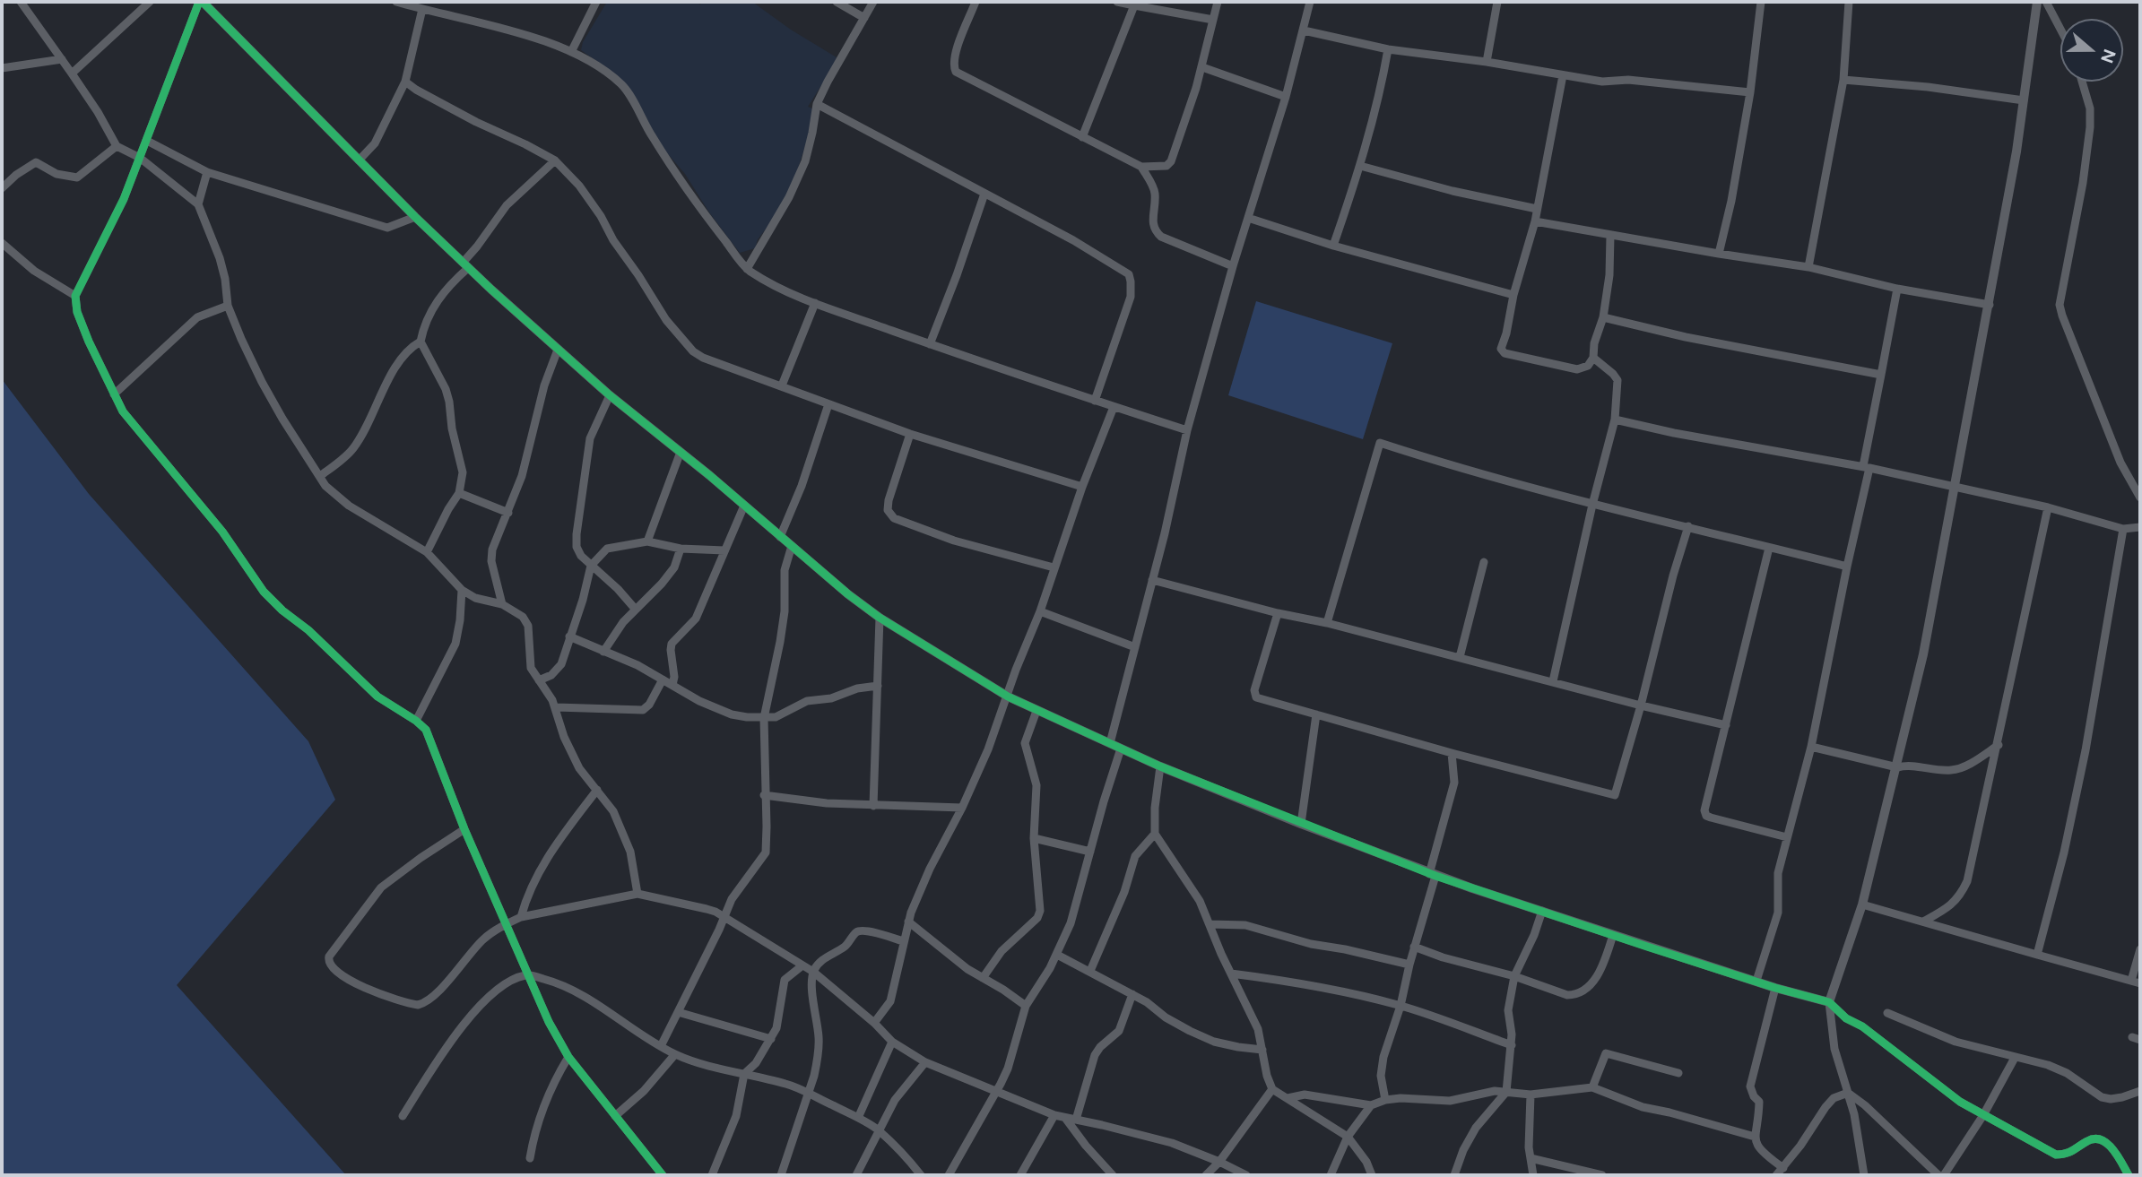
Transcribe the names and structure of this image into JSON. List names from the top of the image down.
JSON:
{
  "north": "right"
}
